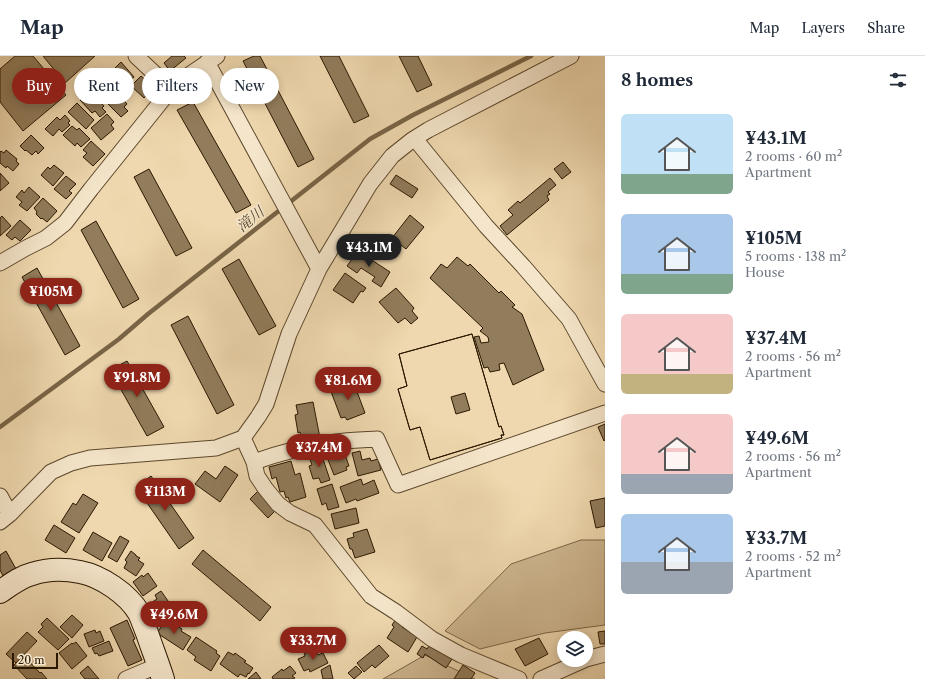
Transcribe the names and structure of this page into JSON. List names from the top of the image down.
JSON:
{
  "water": ["滝川"],
  "scale_bar": "20 m",
  "page": {
    "header": "Map",
    "nav": ["Map", "Layers", "Share"],
    "heading": "8 homes",
    "chip": [
      "Buy",
      "Rent",
      "Filters",
      "New"
    ],
    "list": [
      {
        "name": "¥43.1M",
        "note": "2 rooms · 60 m² · Apartment"
      },
      {
        "name": "¥105M",
        "note": "5 rooms · 138 m² · House"
      },
      {
        "name": "¥37.4M",
        "note": "2 rooms · 56 m² · Apartment"
      },
      {
        "name": "¥49.6M",
        "note": "2 rooms · 56 m² · Apartment"
      },
      {
        "name": "¥33.7M",
        "note": "2 rooms · 52 m² · Apartment"
      }
    ],
    "price": [
      "¥43.1M",
      "¥105M",
      "¥91.8M",
      "¥81.6M",
      "¥37.4M",
      "¥113M",
      "¥49.6M",
      "¥33.7M"
    ],
    "scale": "20 m"
  }
}
